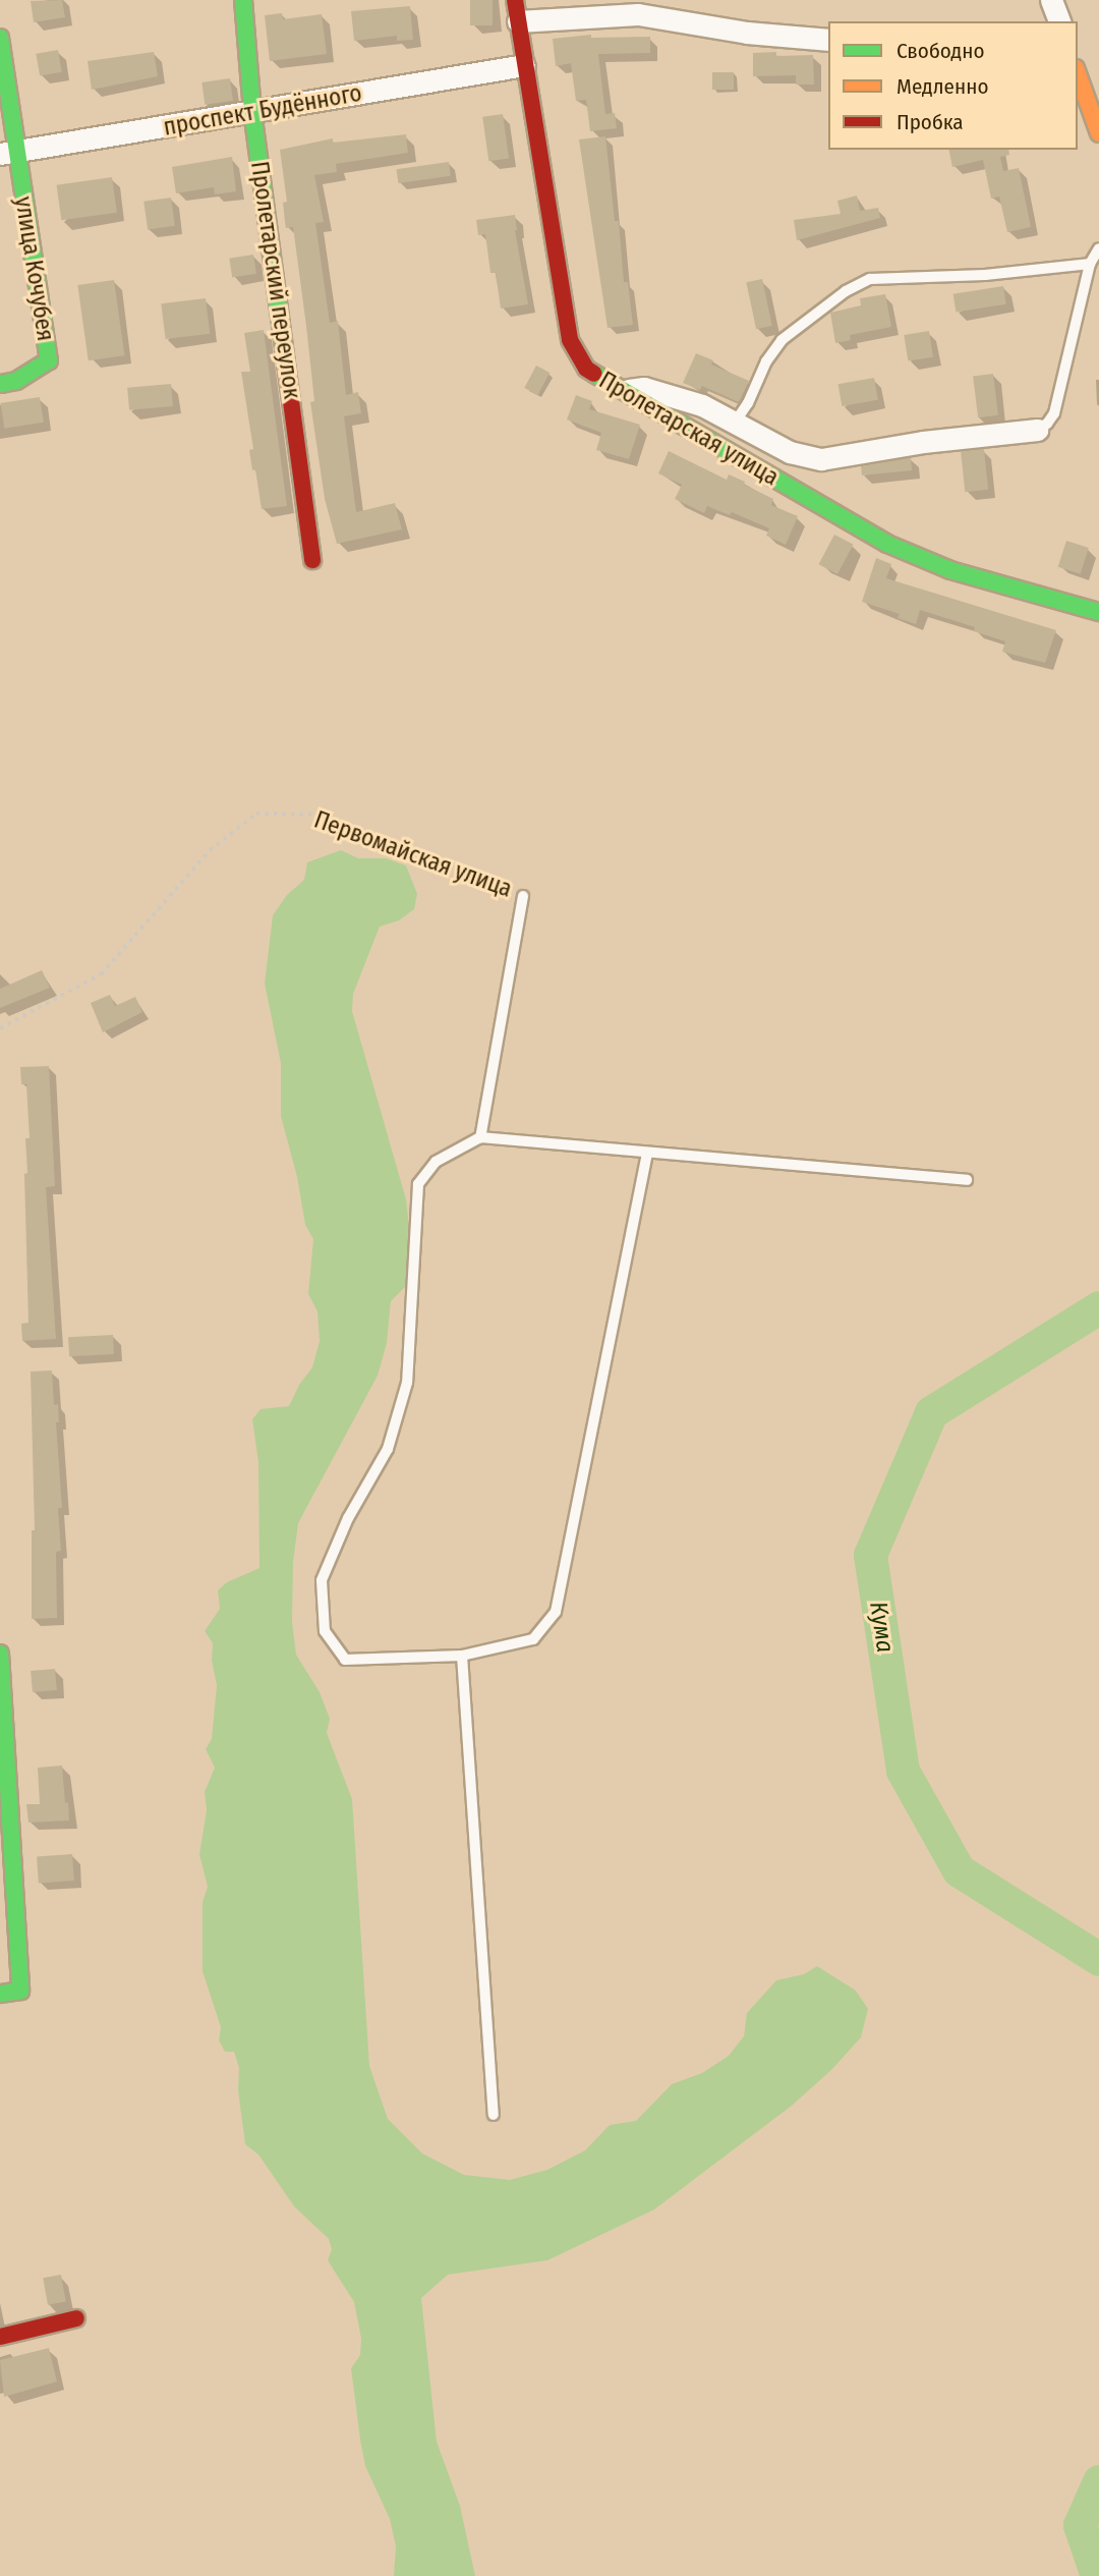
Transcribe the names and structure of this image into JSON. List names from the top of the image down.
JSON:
{
  "streets": {
    "street": [
      "проспект Будённого",
      "улица Кочубея",
      "Пролетарский переулок",
      "Пролетарская улица"
    ],
    "path": ["Первомайская улица"]
  },
  "crossings": [
    ["проспект Будённого", "улица Кочубея"],
    ["проспект Будённого", "Пролетарский переулок"],
    ["проспект Будённого", "Пролетарская улица"]
  ],
  "water": ["Кума"],
  "legend": ["Свободно", "Медленно", "Пробка"]
}
